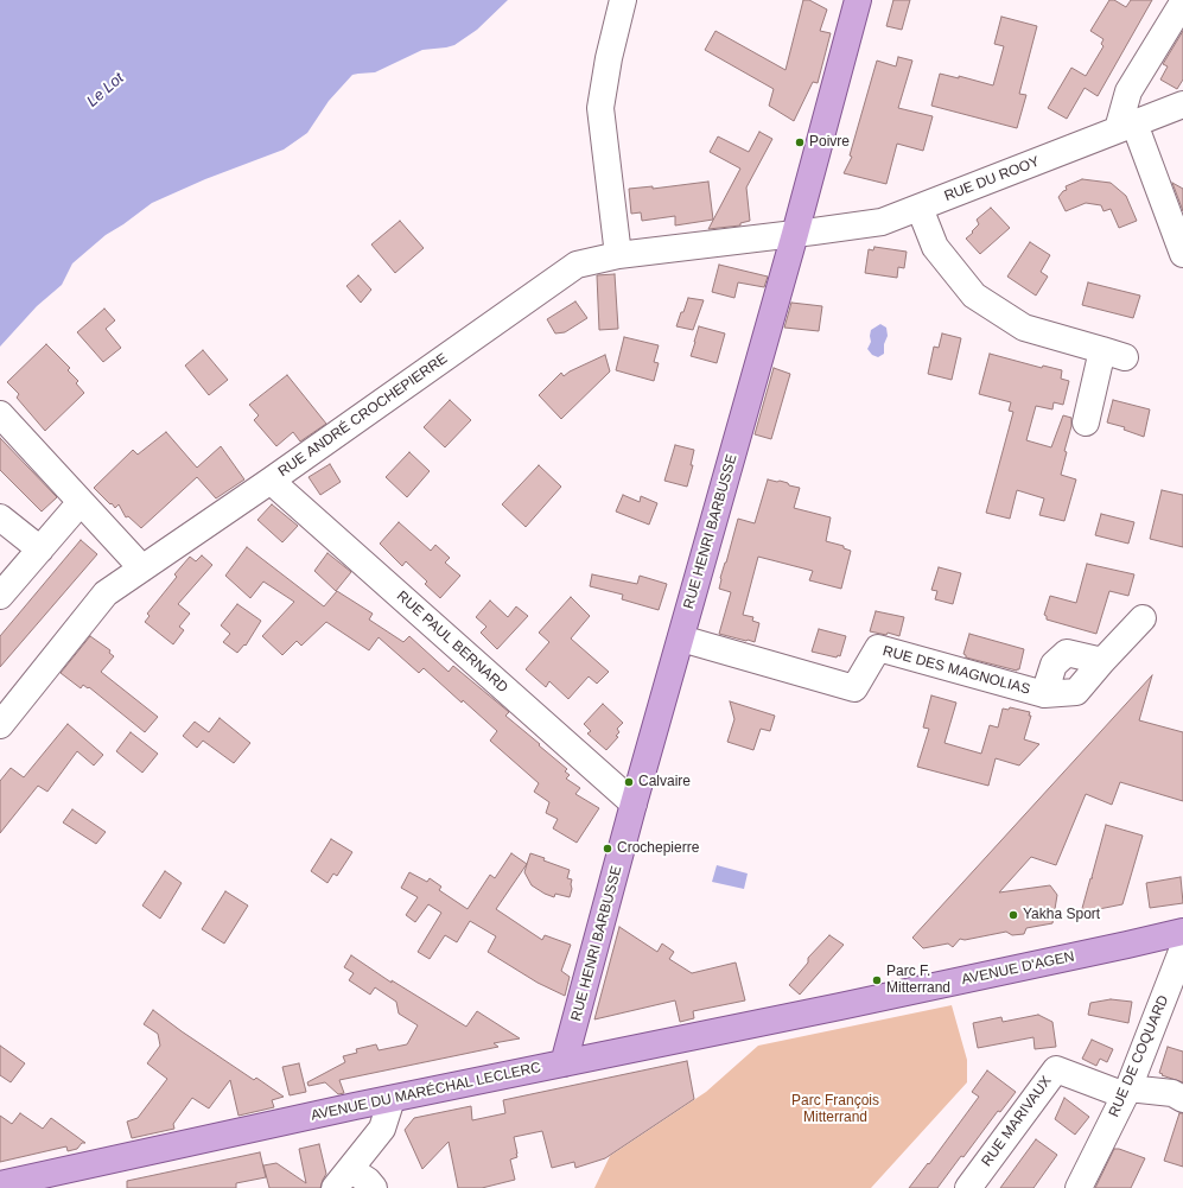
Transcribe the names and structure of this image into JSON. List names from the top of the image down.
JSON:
{
  "streets": {
    "main road": ["RUE HENRI BARBUSSE", "AVENUE D'AGEN", "AVENUE DU MARÉCHAL LECLERC"],
    "street": [
      "RUE DU ROOY",
      "RUE ANDRÉ CROCHEPIERRE",
      "RUE PAUL BERNARD",
      "RUE DES MAGNOLIAS",
      "RUE DE COQUARD",
      "RUE MARIVAUX"
    ]
  },
  "crossings": [
    ["RUE DU ROOY", "RUE ANDRÉ CROCHEPIERRE"],
    ["RUE DU ROOY", "RUE HENRI BARBUSSE"],
    ["RUE ANDRÉ CROCHEPIERRE", "RUE HENRI BARBUSSE"],
    ["RUE ANDRÉ CROCHEPIERRE", "RUE PAUL BERNARD"],
    ["RUE HENRI BARBUSSE", "RUE PAUL BERNARD"],
    ["RUE HENRI BARBUSSE", "RUE DES MAGNOLIAS"],
    ["RUE HENRI BARBUSSE", "AVENUE DU MARÉCHAL LECLERC"],
    ["AVENUE D'AGEN", "AVENUE DU MARÉCHAL LECLERC"],
    ["RUE DE COQUARD", "RUE MARIVAUX"]
  ],
  "water": ["Le Lot"],
  "parks": ["Parc François Mitterrand"],
  "places": [
    "Poivre",
    "Calvaire",
    "Crochepierre",
    "Yakha Sport",
    "Parc F. Mitterrand"
  ]
}
